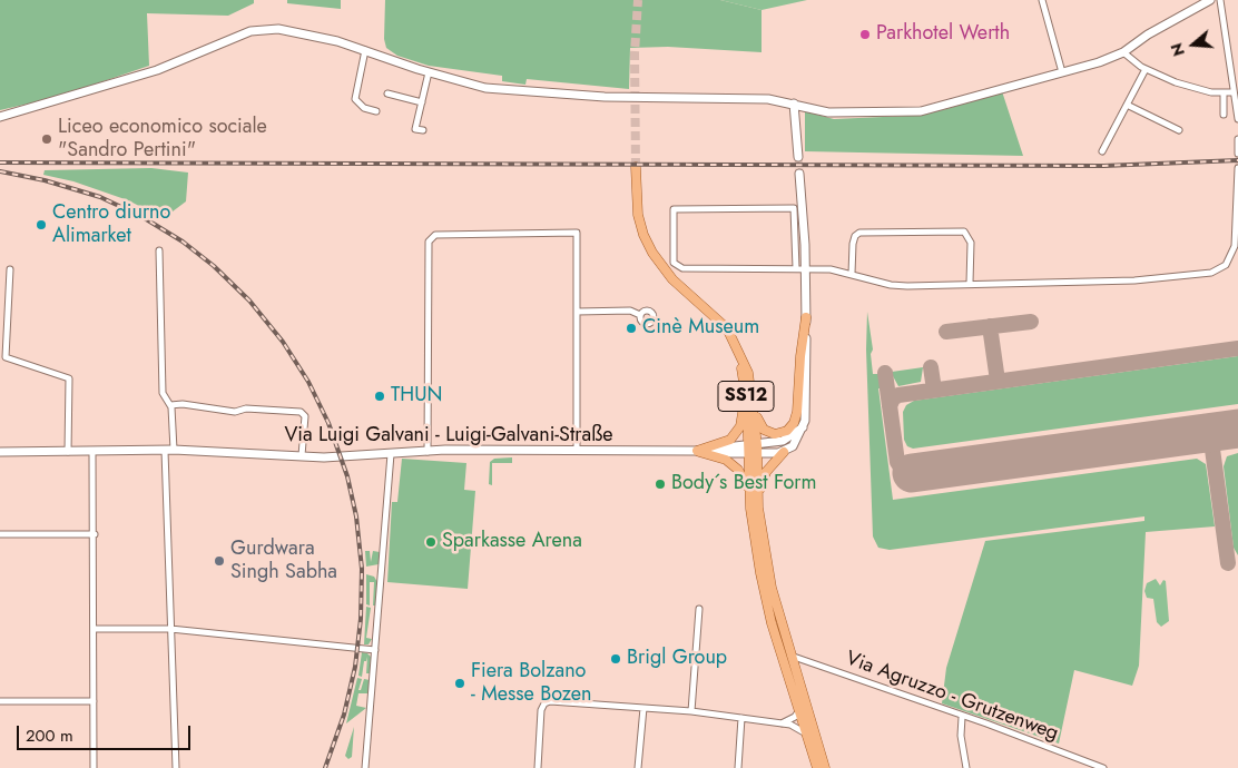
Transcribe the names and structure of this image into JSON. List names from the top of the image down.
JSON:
{
  "streets": {
    "main road": ["SS12"],
    "street": ["Via Luigi Galvani - Luigi-Galvani-Straße", "Via Agruzzo - Grutzenweg"]
  },
  "crossings": [
    ["SS12", "Via Luigi Galvani - Luigi-Galvani-Straße"]
  ],
  "places": [
    "Parkhotel Werth",
    "Liceo economico sociale \"Sandro Pertini\"",
    "Centro diurno Alimarket",
    "Cinè Museum",
    "THUN",
    "Body´s Best Form",
    "Sparkasse Arena",
    "Gurdwara Singh Sabha",
    "Brigl Group",
    "Fiera Bolzano - Messe Bozen"
  ],
  "scale_bar": "200 m",
  "north": "left"
}
